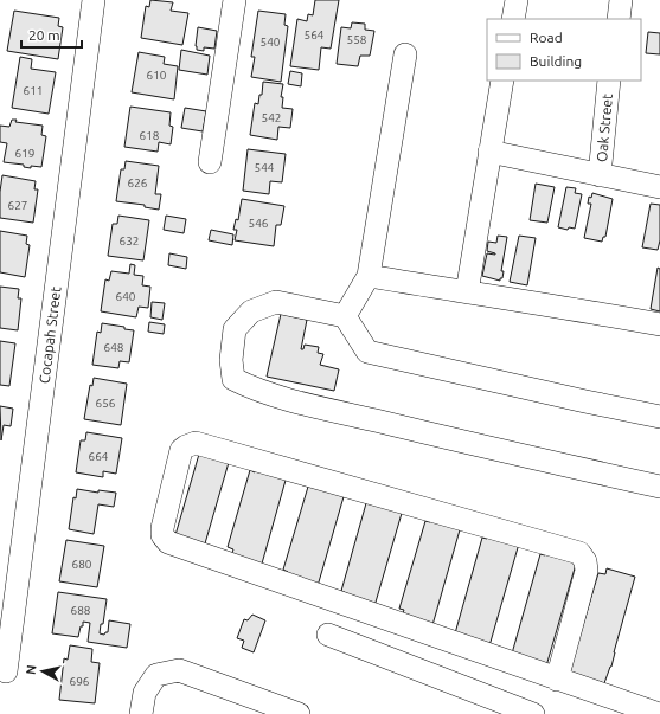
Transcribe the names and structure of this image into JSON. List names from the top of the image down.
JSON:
{
  "streets": {
    "street": ["Oak Street", "Cocapah Street"]
  },
  "house_numbers": [
    "564",
    "558",
    "540",
    "610",
    "611",
    "542",
    "618",
    "619",
    "544",
    "626",
    "627",
    "546",
    "632",
    "640",
    "648",
    "656",
    "664",
    "680",
    "688",
    "696"
  ],
  "legend": ["Road", "Building"],
  "scale_bar": "20 m",
  "north": "left"
}
